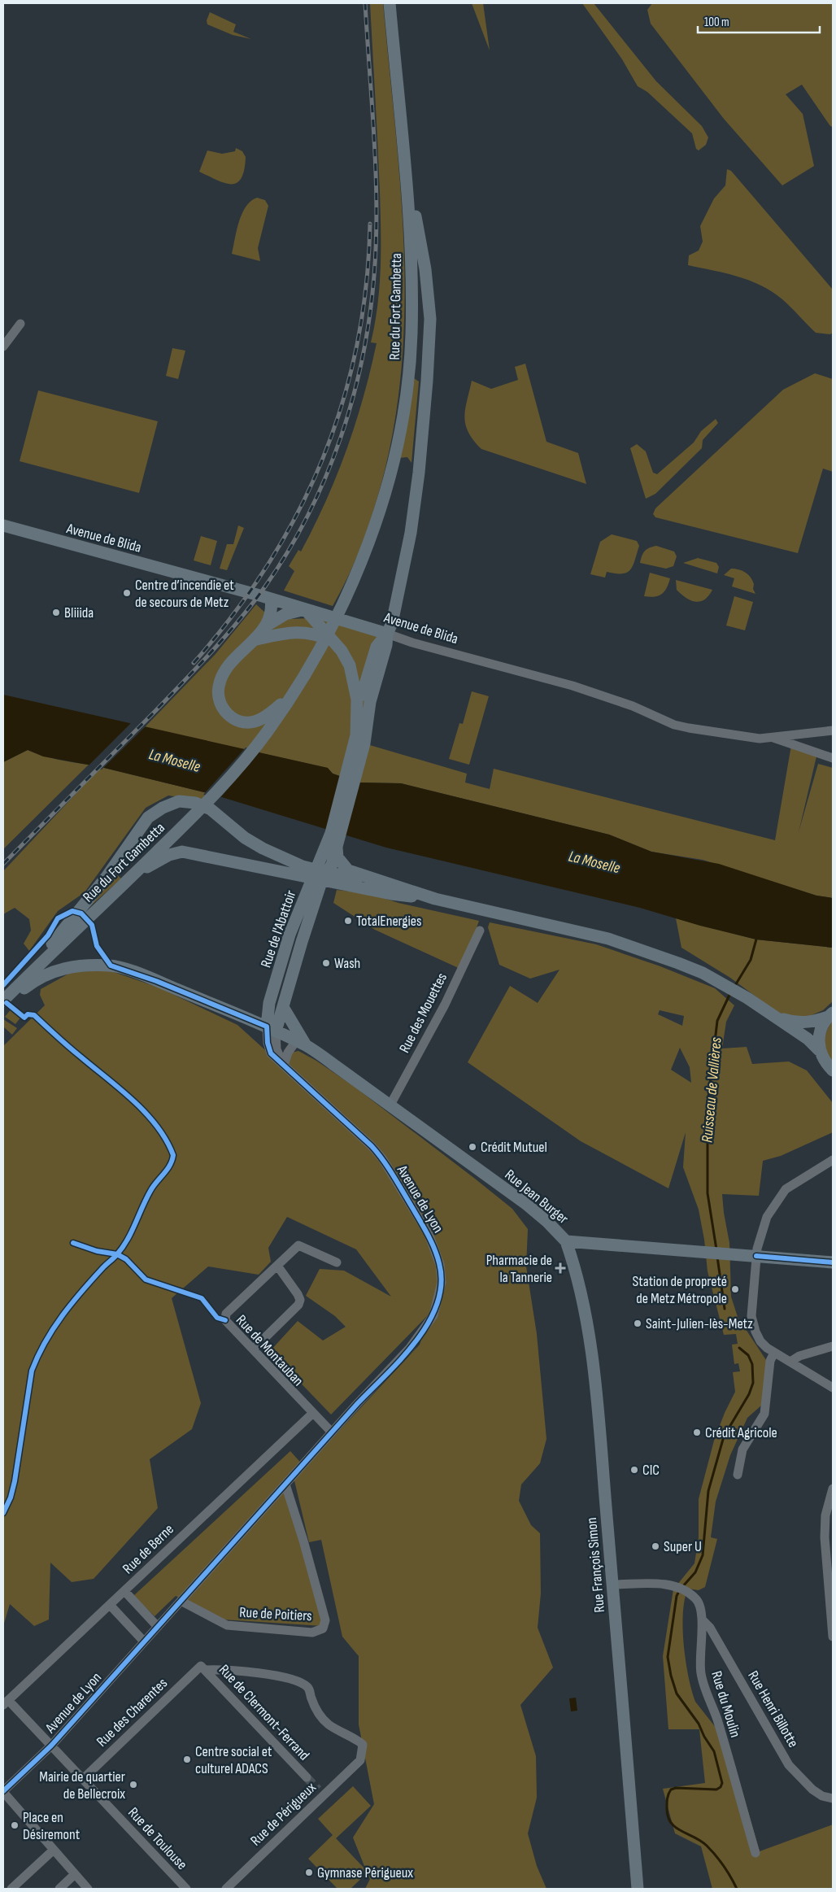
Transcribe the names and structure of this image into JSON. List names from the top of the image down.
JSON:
{
  "streets": {
    "main road": [
      "Rue du Fort Gambetta",
      "Avenue de Blida",
      "Rue de l'Abattoir",
      "Rue Jean Burger",
      "Rue François Simon"
    ],
    "street": [
      "Rue des Mouettes",
      "Avenue de Lyon",
      "Rue de Montauban",
      "Rue de Berne",
      "Rue de Poitiers",
      "Rue du Moulin",
      "Rue Henri Billotte",
      "Rue des Charentes",
      "Rue de Clermont-Ferrand",
      "Rue de Périgueux",
      "Rue de Toulouse"
    ]
  },
  "crossings": [
    ["Rue de l'Abattoir", "Rue Jean Burger"],
    ["Rue de l'Abattoir", "Avenue de Lyon"],
    ["Rue des Mouettes", "Rue Jean Burger"],
    ["Rue Jean Burger", "Avenue de Lyon"],
    ["Rue Jean Burger", "Rue François Simon"],
    ["Avenue de Lyon", "Rue de Montauban"],
    ["Avenue de Lyon", "Rue de Poitiers"],
    ["Avenue de Lyon", "Rue de Toulouse"],
    ["Rue de Montauban", "Rue de Berne"],
    ["Rue de Berne", "Rue de Toulouse"],
    ["Rue François Simon", "Rue du Moulin"],
    ["Rue du Moulin", "Rue Henri Billotte"],
    ["Rue des Charentes", "Rue de Clermont-Ferrand"],
    ["Rue des Charentes", "Rue de Périgueux"],
    ["Rue des Charentes", "Rue de Toulouse"],
    ["Rue de Clermont-Ferrand", "Rue de Périgueux"]
  ],
  "water": ["La Moselle", "Ruisseau de Vallières"],
  "places": {
    "other": [
      "Centre d’incendie et de secours de Metz",
      "Bliiida",
      "TotalEnergies",
      "Wash",
      "Crédit Mutuel",
      "Station de propreté de Metz Métropole",
      "Saint-Julien-lès-Metz",
      "Crédit Agricole",
      "CIC",
      "Super U",
      "Centre social et culturel ADACS",
      "Mairie de quartier de Bellecroix",
      "Place en Désiremont",
      "Gymnase Périgueux"
    ],
    "health": ["Pharmacie de la Tannerie"]
  },
  "scale_bar": "100 m"
}
